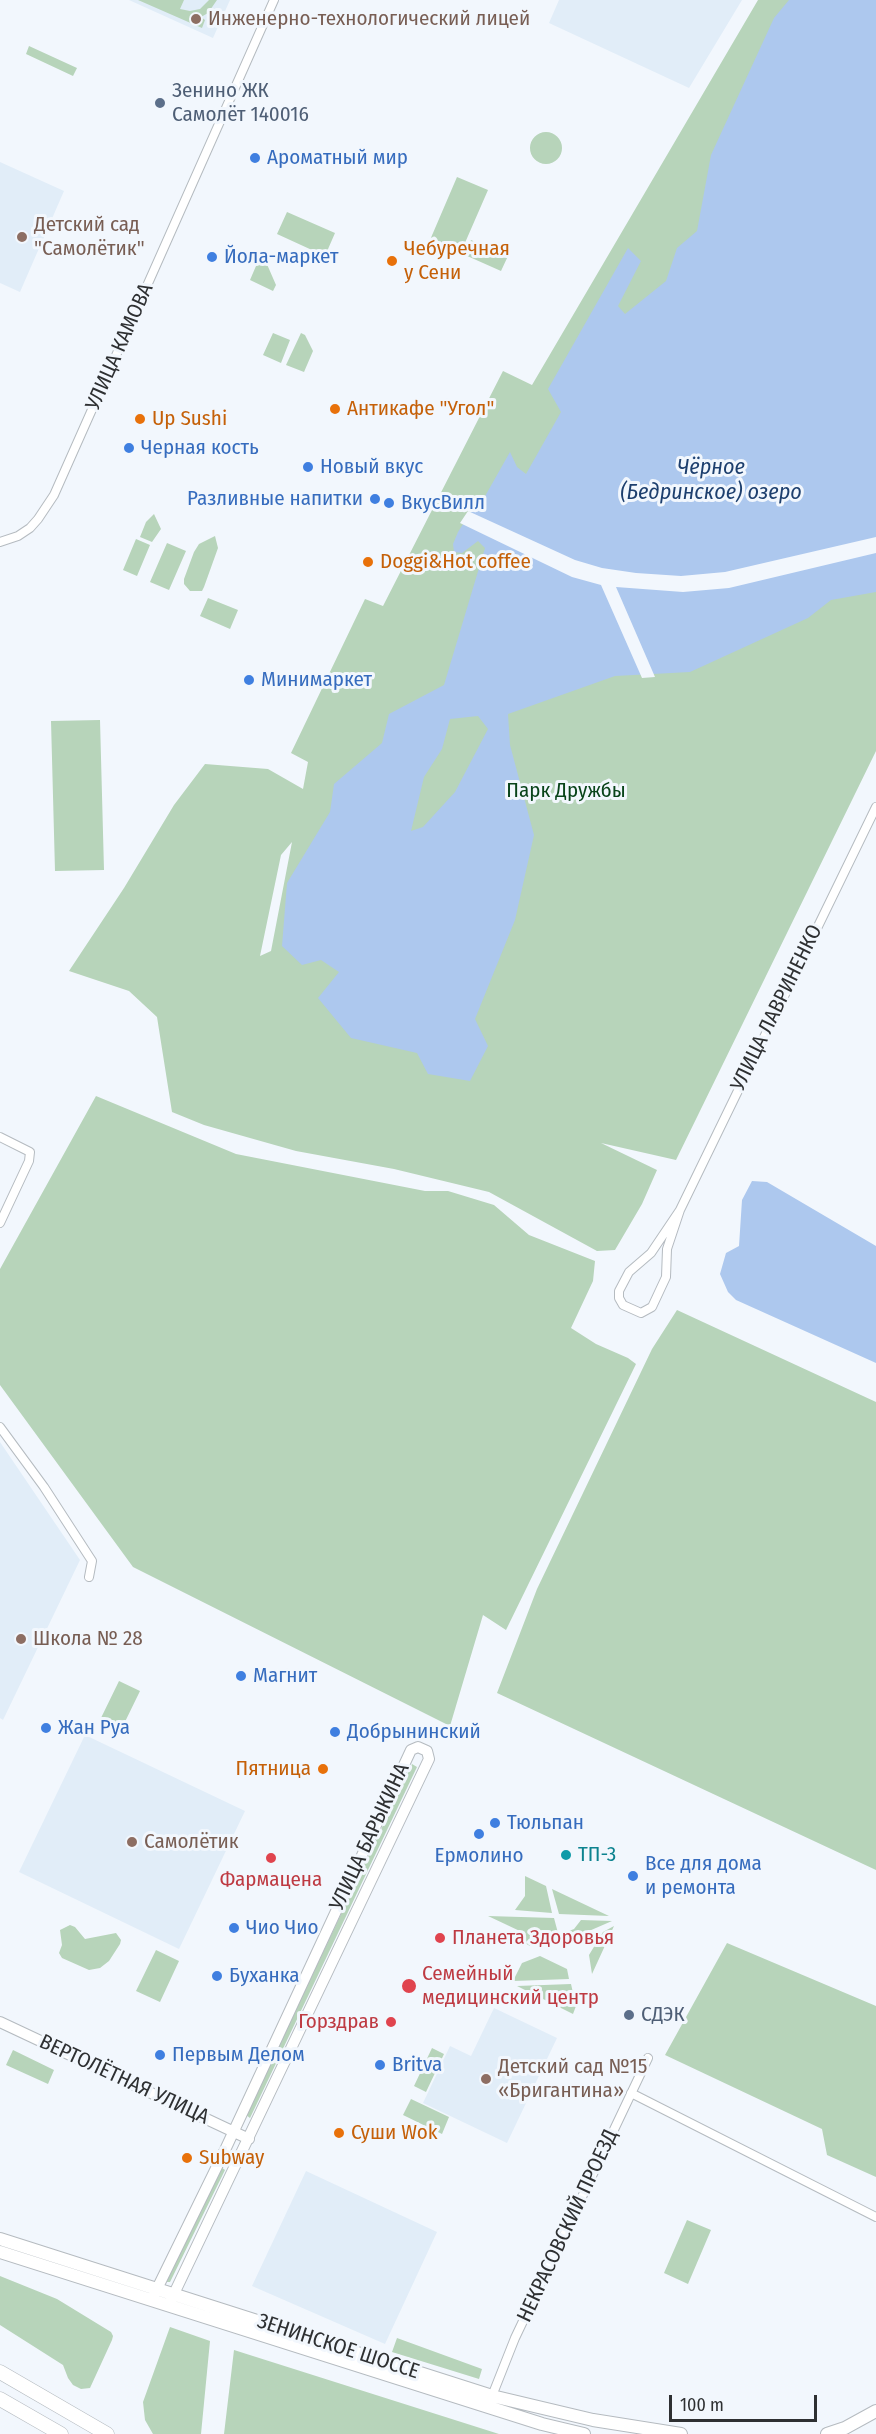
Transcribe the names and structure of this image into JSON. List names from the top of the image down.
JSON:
{
  "streets": {
    "main road": ["ЗЕНИНСКОЕ ШОССЕ"],
    "street": [
      "УЛИЦА КАМОВА",
      "УЛИЦА ЛАВРИНЕНКО",
      "УЛИЦА БАРЫКИНА",
      "ВЕРТОЛЁТНАЯ УЛИЦА",
      "НЕКРАСОВСКИЙ ПРОЕЗД"
    ]
  },
  "crossings": [
    ["УЛИЦА БАРЫКИНА", "ВЕРТОЛЁТНАЯ УЛИЦА"],
    ["УЛИЦА БАРЫКИНА", "ЗЕНИНСКОЕ ШОССЕ"],
    ["НЕКРАСОВСКИЙ ПРОЕЗД", "ЗЕНИНСКОЕ ШОССЕ"]
  ],
  "water": ["Чёрное (Бедринское) озеро"],
  "parks": ["Парк Дружбы"],
  "places": [
    "Инженерно-технологический лицей",
    "Зенино ЖК Самолёт 140016",
    "Ароматный мир",
    "Детский сад \"Самолётик\"",
    "Йола-маркет",
    "Чебуречная у Сени",
    "Антикафе \"Угол\"",
    "Up Sushi",
    "Черная кость",
    "Новый вкус",
    "Разливные напитки",
    "ВкусВилл",
    "Doggi&Hot coffee",
    "Минимаркет",
    "Школа № 28",
    "Магнит",
    "Жан Руа",
    "Добрынинский",
    "Пятница",
    "Тюльпан",
    "Ермолино",
    "Самолётик",
    "ТП-3",
    "Фармацена",
    "Все для дома и ремонта",
    "Чио Чио",
    "Планета Здоровья",
    "Буханка",
    "Семейный медицинский центр",
    "СДЭК",
    "Горздрав",
    "Первым Делом",
    "Britva",
    "Детский сад №15 «Бригантина»",
    "Суши Wok",
    "Subway"
  ],
  "scale_bar": "100 m"
}
